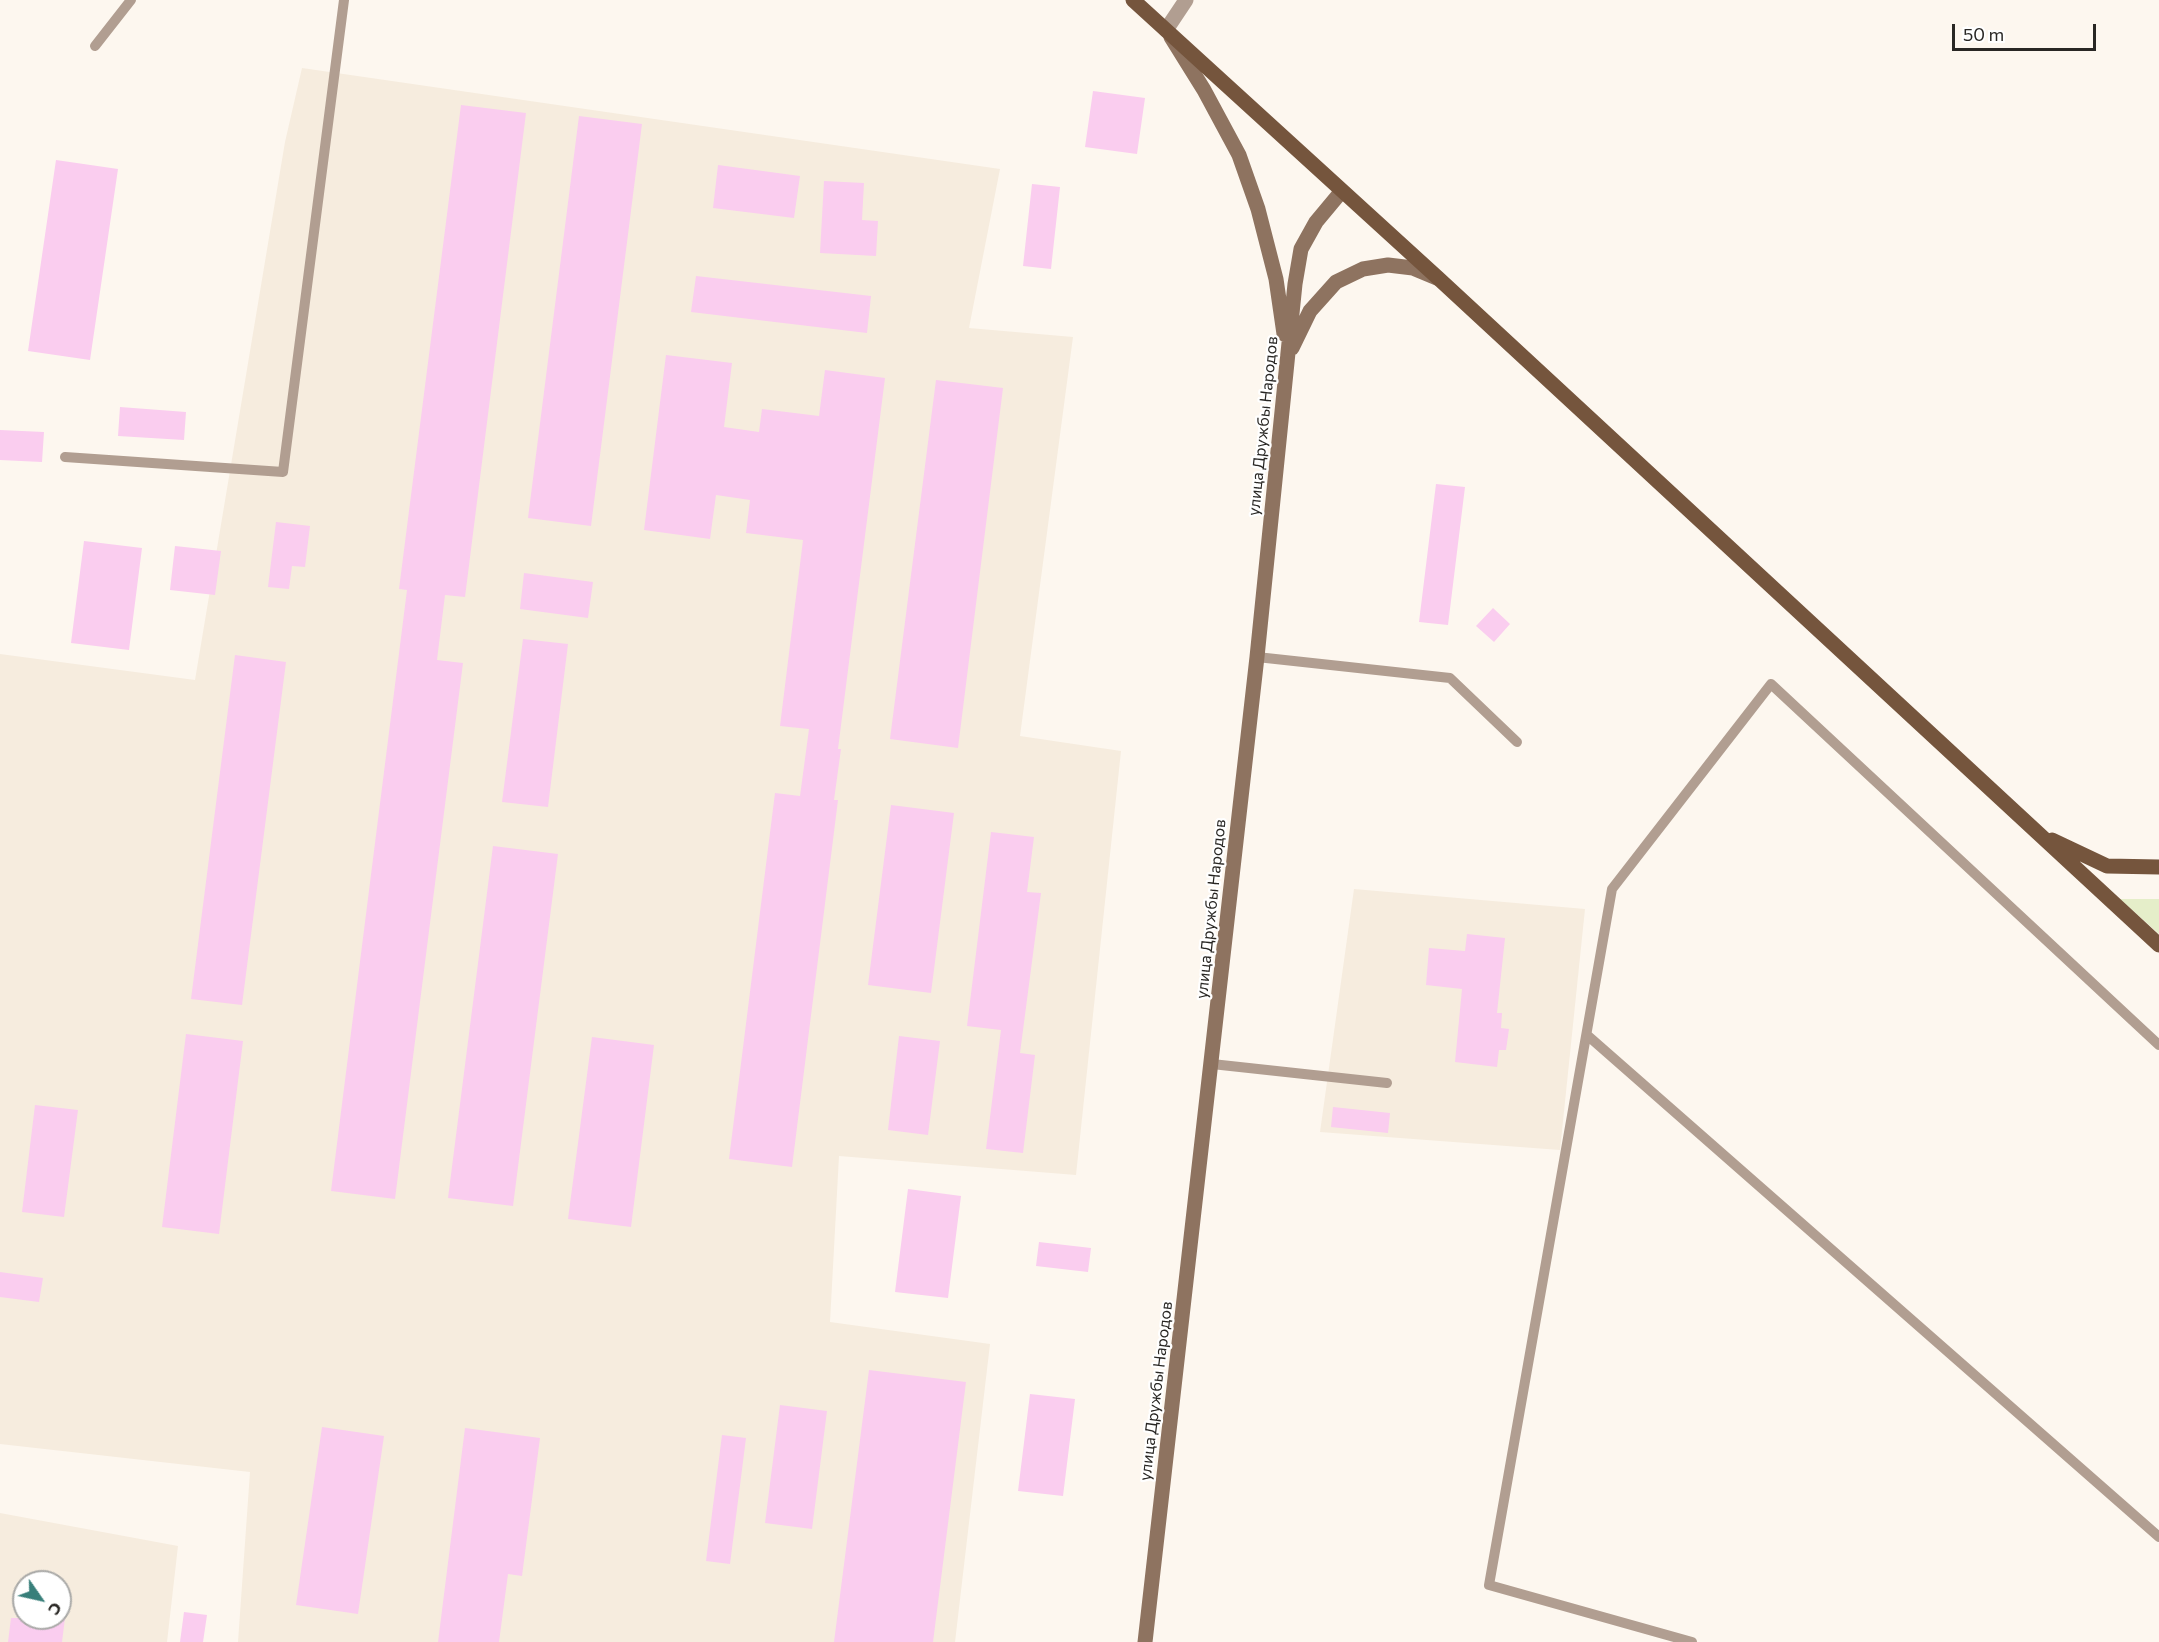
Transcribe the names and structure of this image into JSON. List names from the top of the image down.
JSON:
{
  "streets": {
    "street": ["улица Дружбы Народов"]
  },
  "scale_bar": "50 m",
  "north": "bottom right"
}
